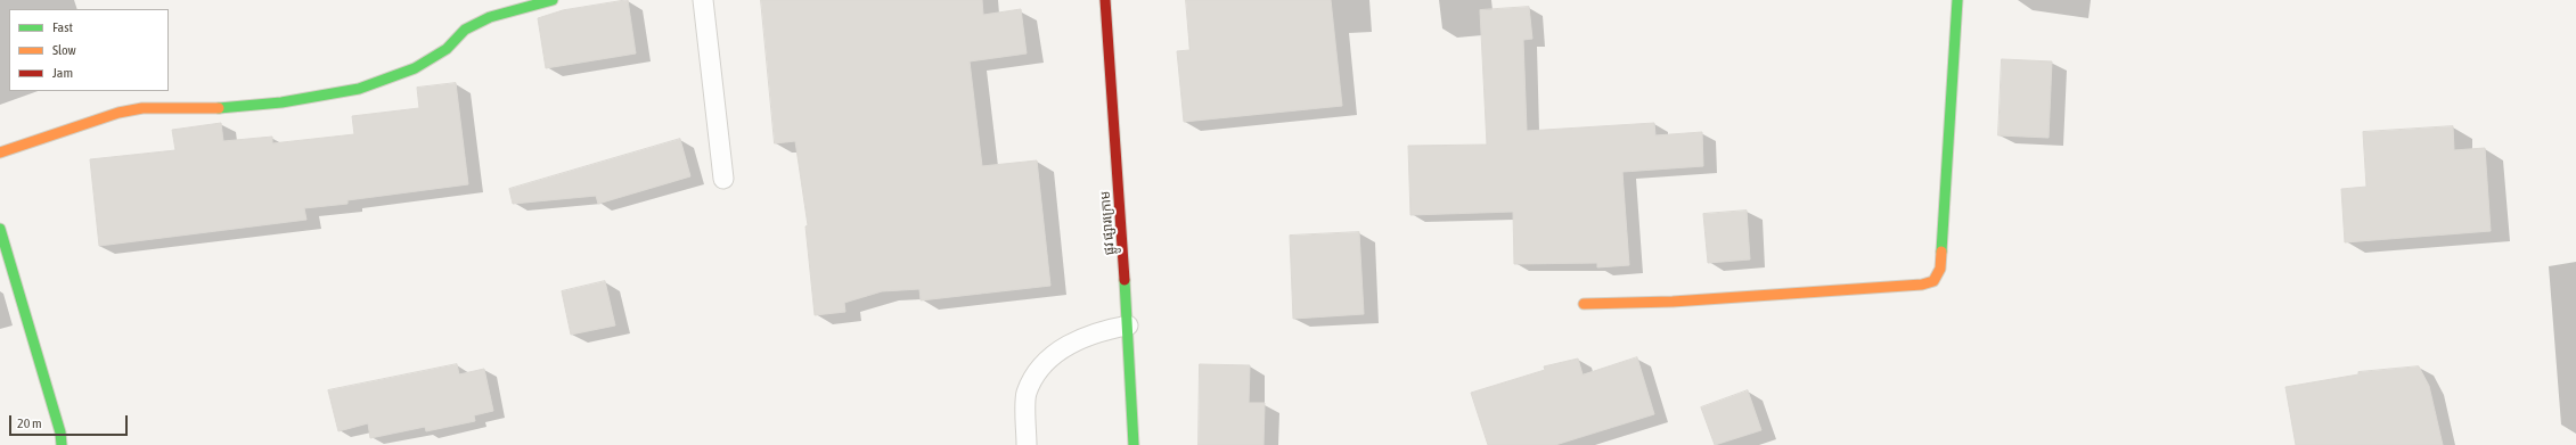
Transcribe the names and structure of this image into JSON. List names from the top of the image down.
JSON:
{
  "streets": {
    "street": ["ផ្លូវ ផ្សារក្រោម"]
  },
  "legend": ["Fast", "Slow", "Jam"],
  "scale_bar": "20 m"
}
